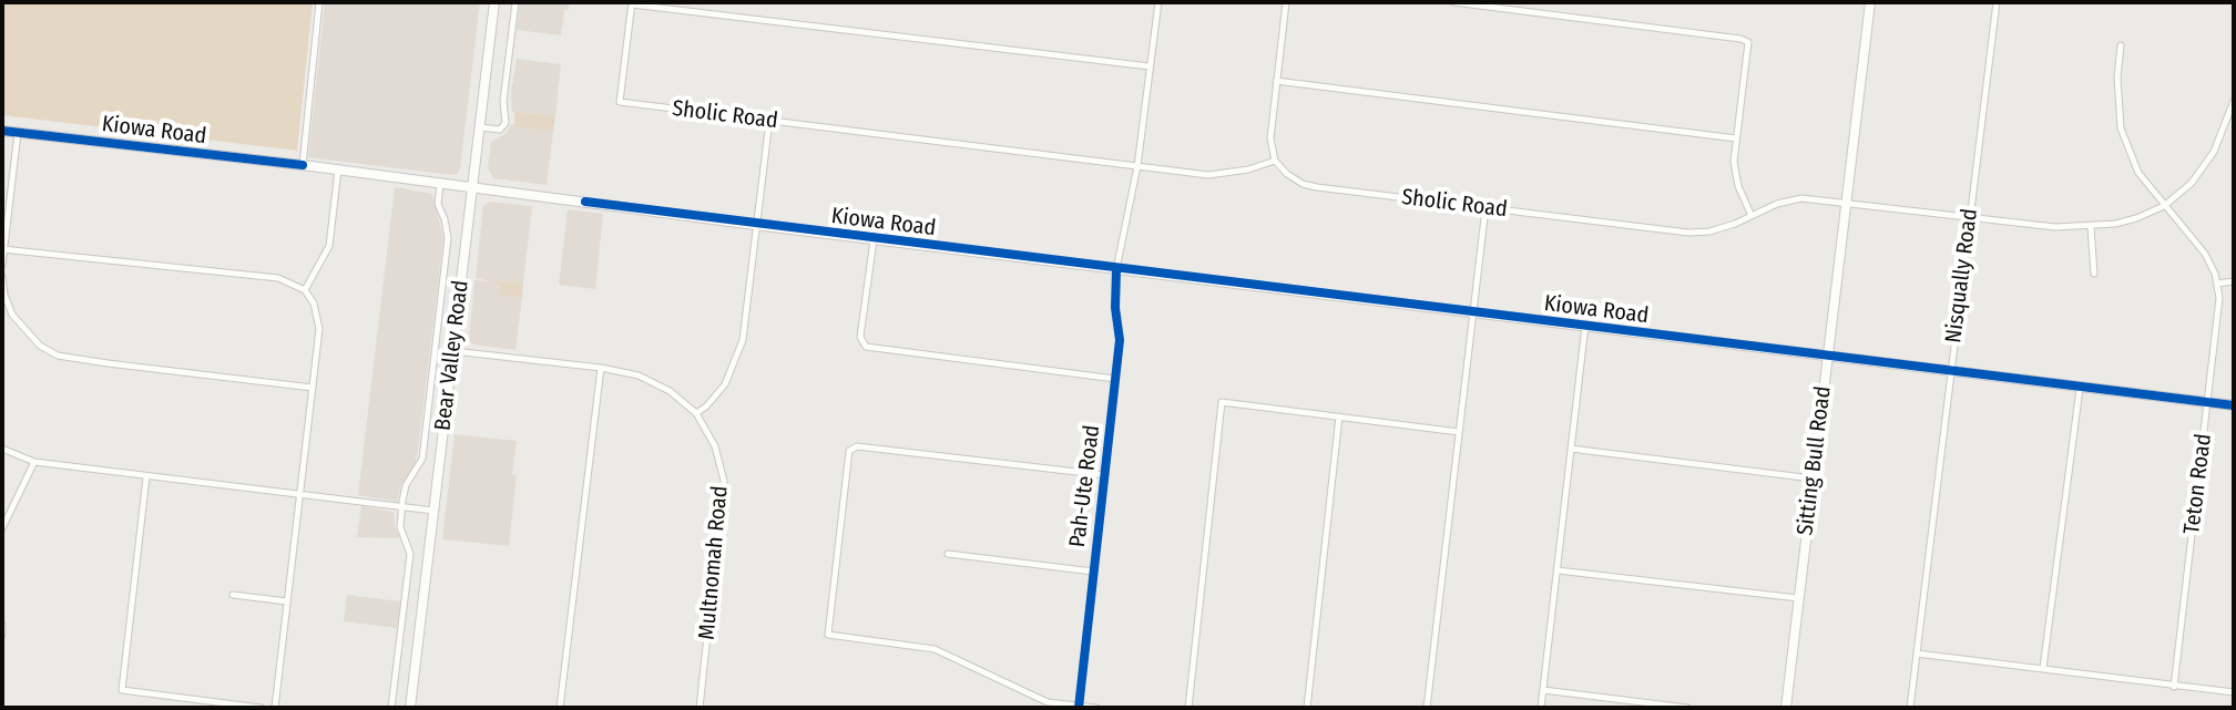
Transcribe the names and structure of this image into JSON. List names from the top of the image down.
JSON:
{
  "streets": {
    "street": [
      "Sholic Road",
      "Kiowa Road",
      "Nisqually Road",
      "Bear Valley Road",
      "Sitting Bull Road",
      "Teton Road",
      "Pah-Ute Road",
      "Multnomah Road"
    ]
  },
  "crossings": [
    ["Sholic Road", "Nisqually Road"],
    ["Sholic Road", "Sitting Bull Road"],
    ["Sholic Road", "Teton Road"],
    ["Sholic Road", "Pah-Ute Road"],
    ["Kiowa Road", "Nisqually Road"],
    ["Kiowa Road", "Bear Valley Road"],
    ["Kiowa Road", "Sitting Bull Road"],
    ["Kiowa Road", "Teton Road"],
    ["Kiowa Road", "Pah-Ute Road"],
    ["Bear Valley Road", "Multnomah Road"]
  ]
}
